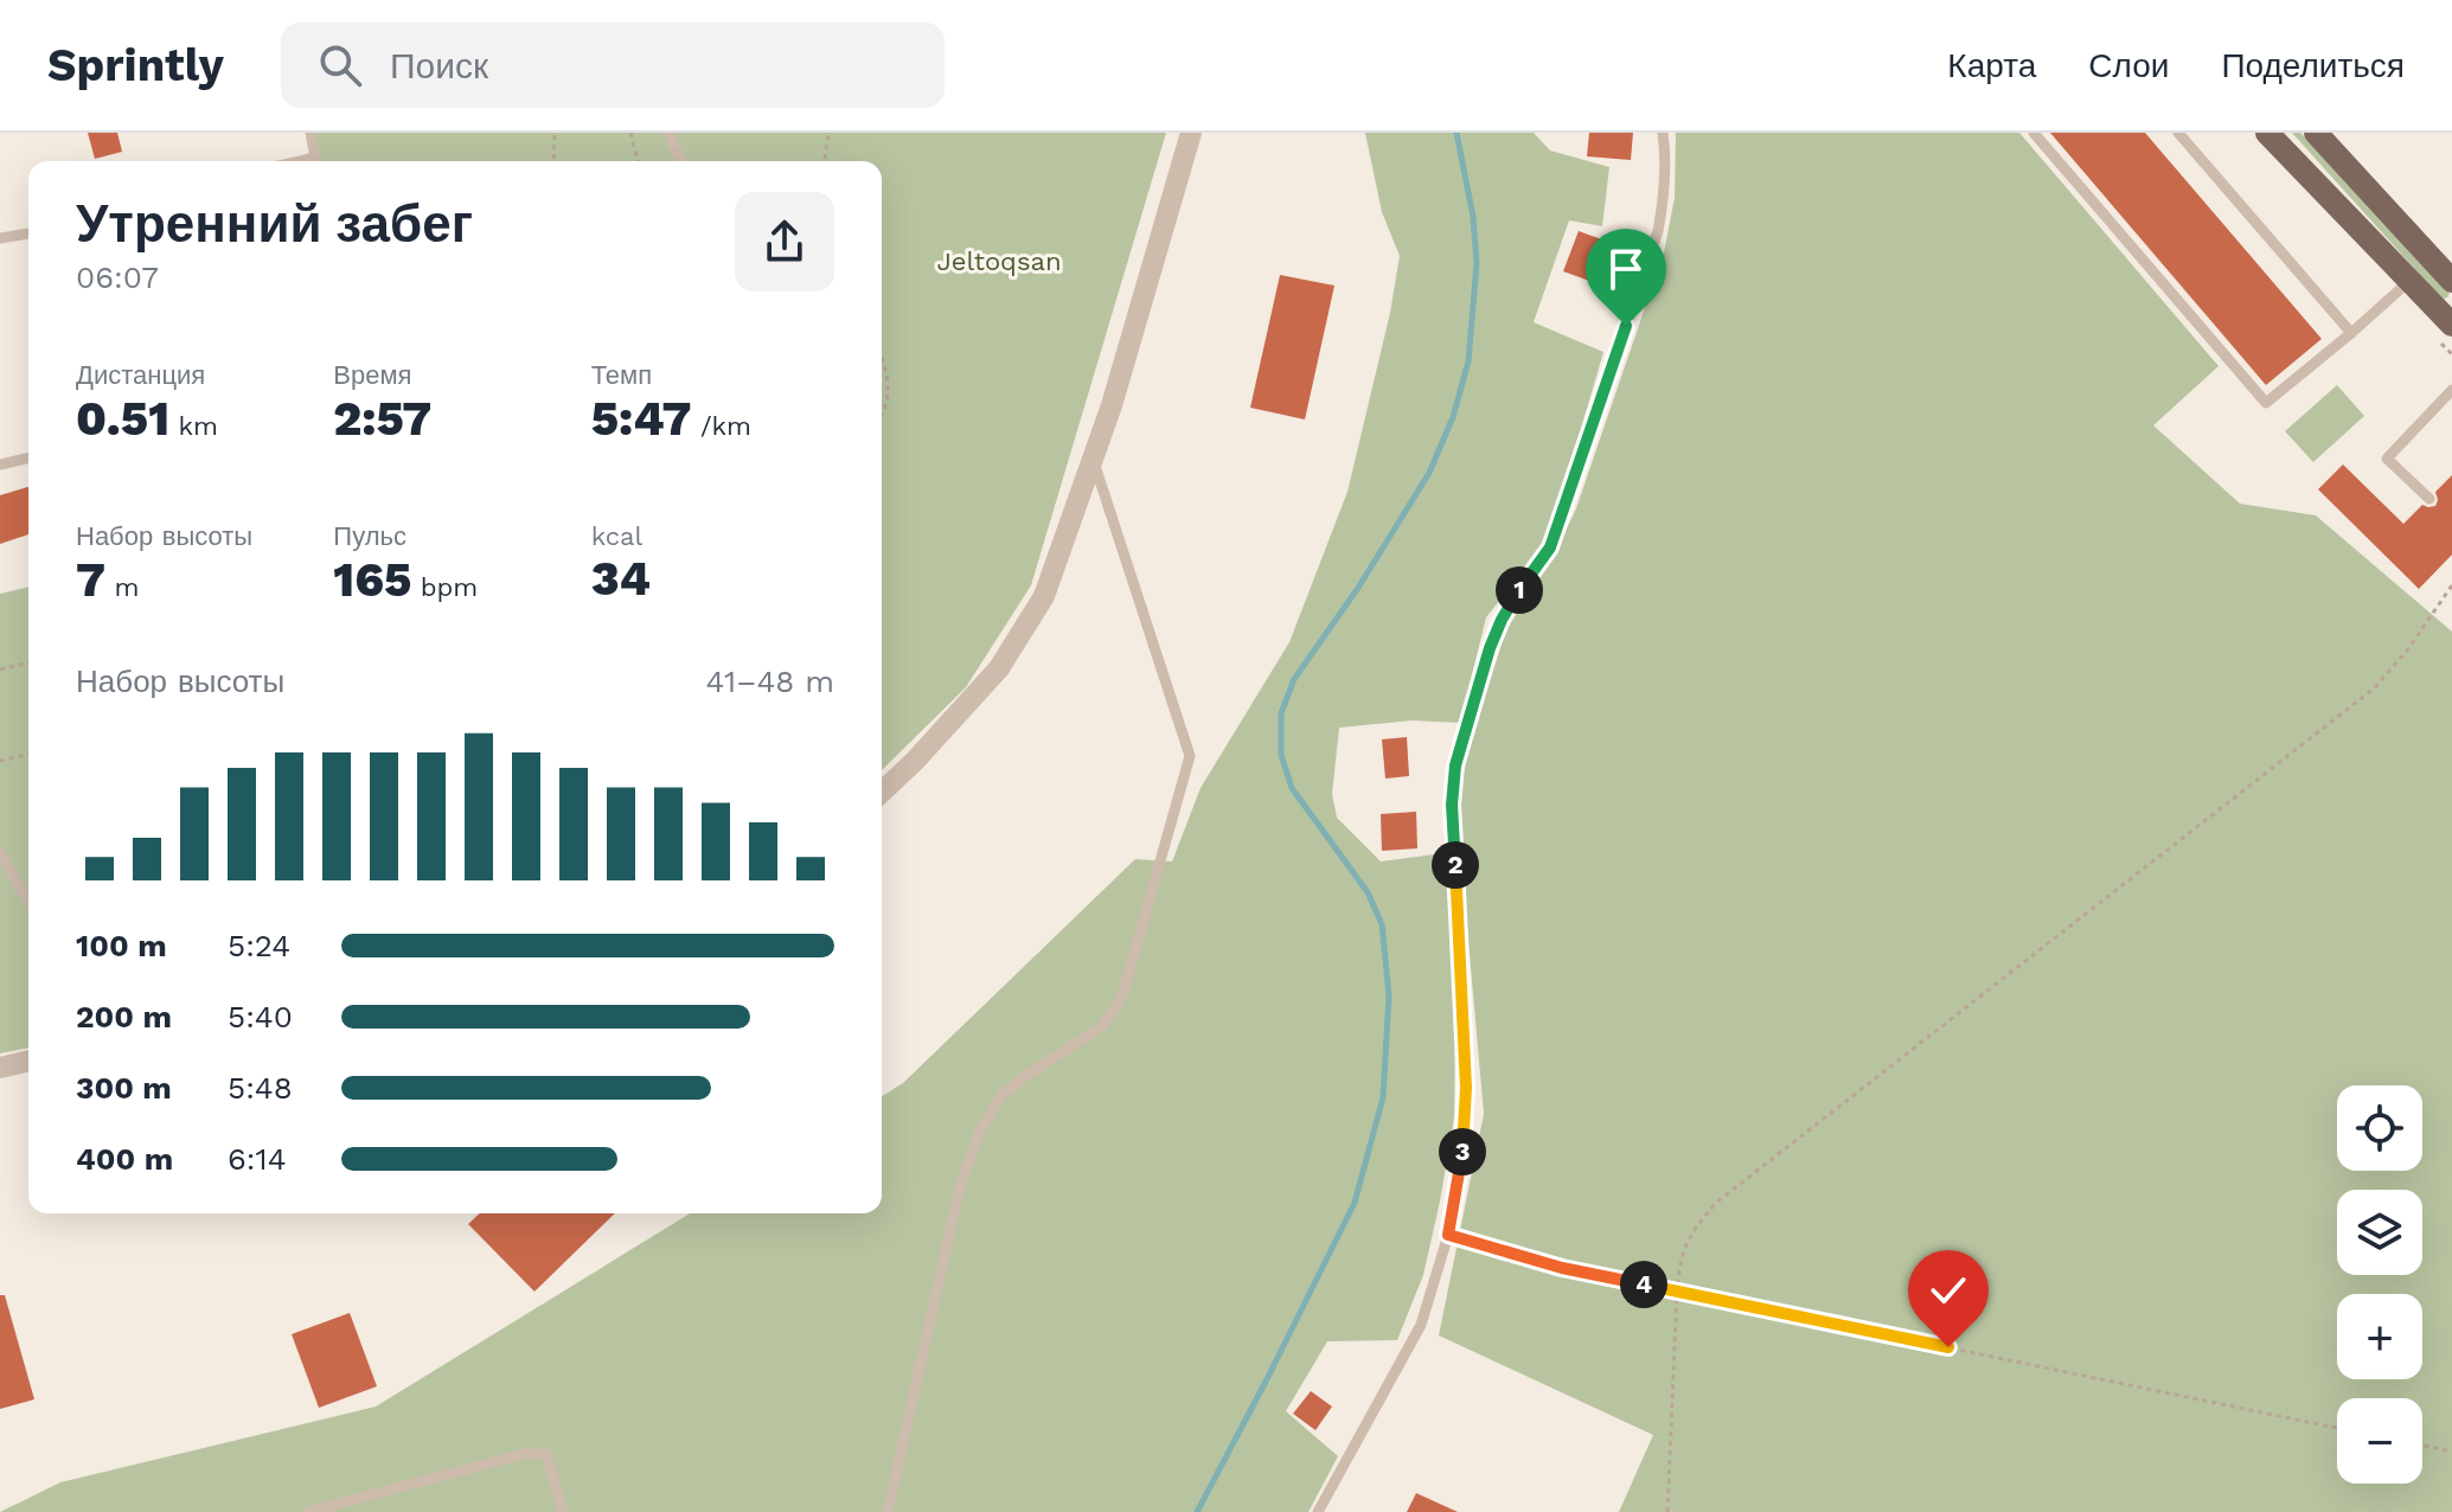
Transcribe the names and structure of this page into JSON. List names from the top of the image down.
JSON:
{
  "parks": ["Jeltoqsan"],
  "page": {
    "header": "Sprintly",
    "search": "Поиск",
    "nav": ["Карта", "Слои", "Поделиться"],
    "heading": ["Утренний забег", "06:07"],
    "stats": [
      ["Дистанция", "0.51 km"],
      ["Время", "2:57"],
      ["Темп", "5:47 /km"],
      ["Набор высоты", "7 m"],
      ["Пульс", "165 bpm"],
      ["kcal", "34"]
    ],
    "pins": [
      "1",
      "2",
      "3",
      "4"
    ],
    "chart": ["Набор высоты", "41–48 m"],
    "list": [
      {
        "name": "100 m",
        "note": "5:24"
      },
      {
        "name": "200 m",
        "note": "5:40"
      },
      {
        "name": "300 m",
        "note": "5:48"
      },
      {
        "name": "400 m",
        "note": "6:14"
      }
    ],
    "map_buttons": ["+", "−"]
  }
}
